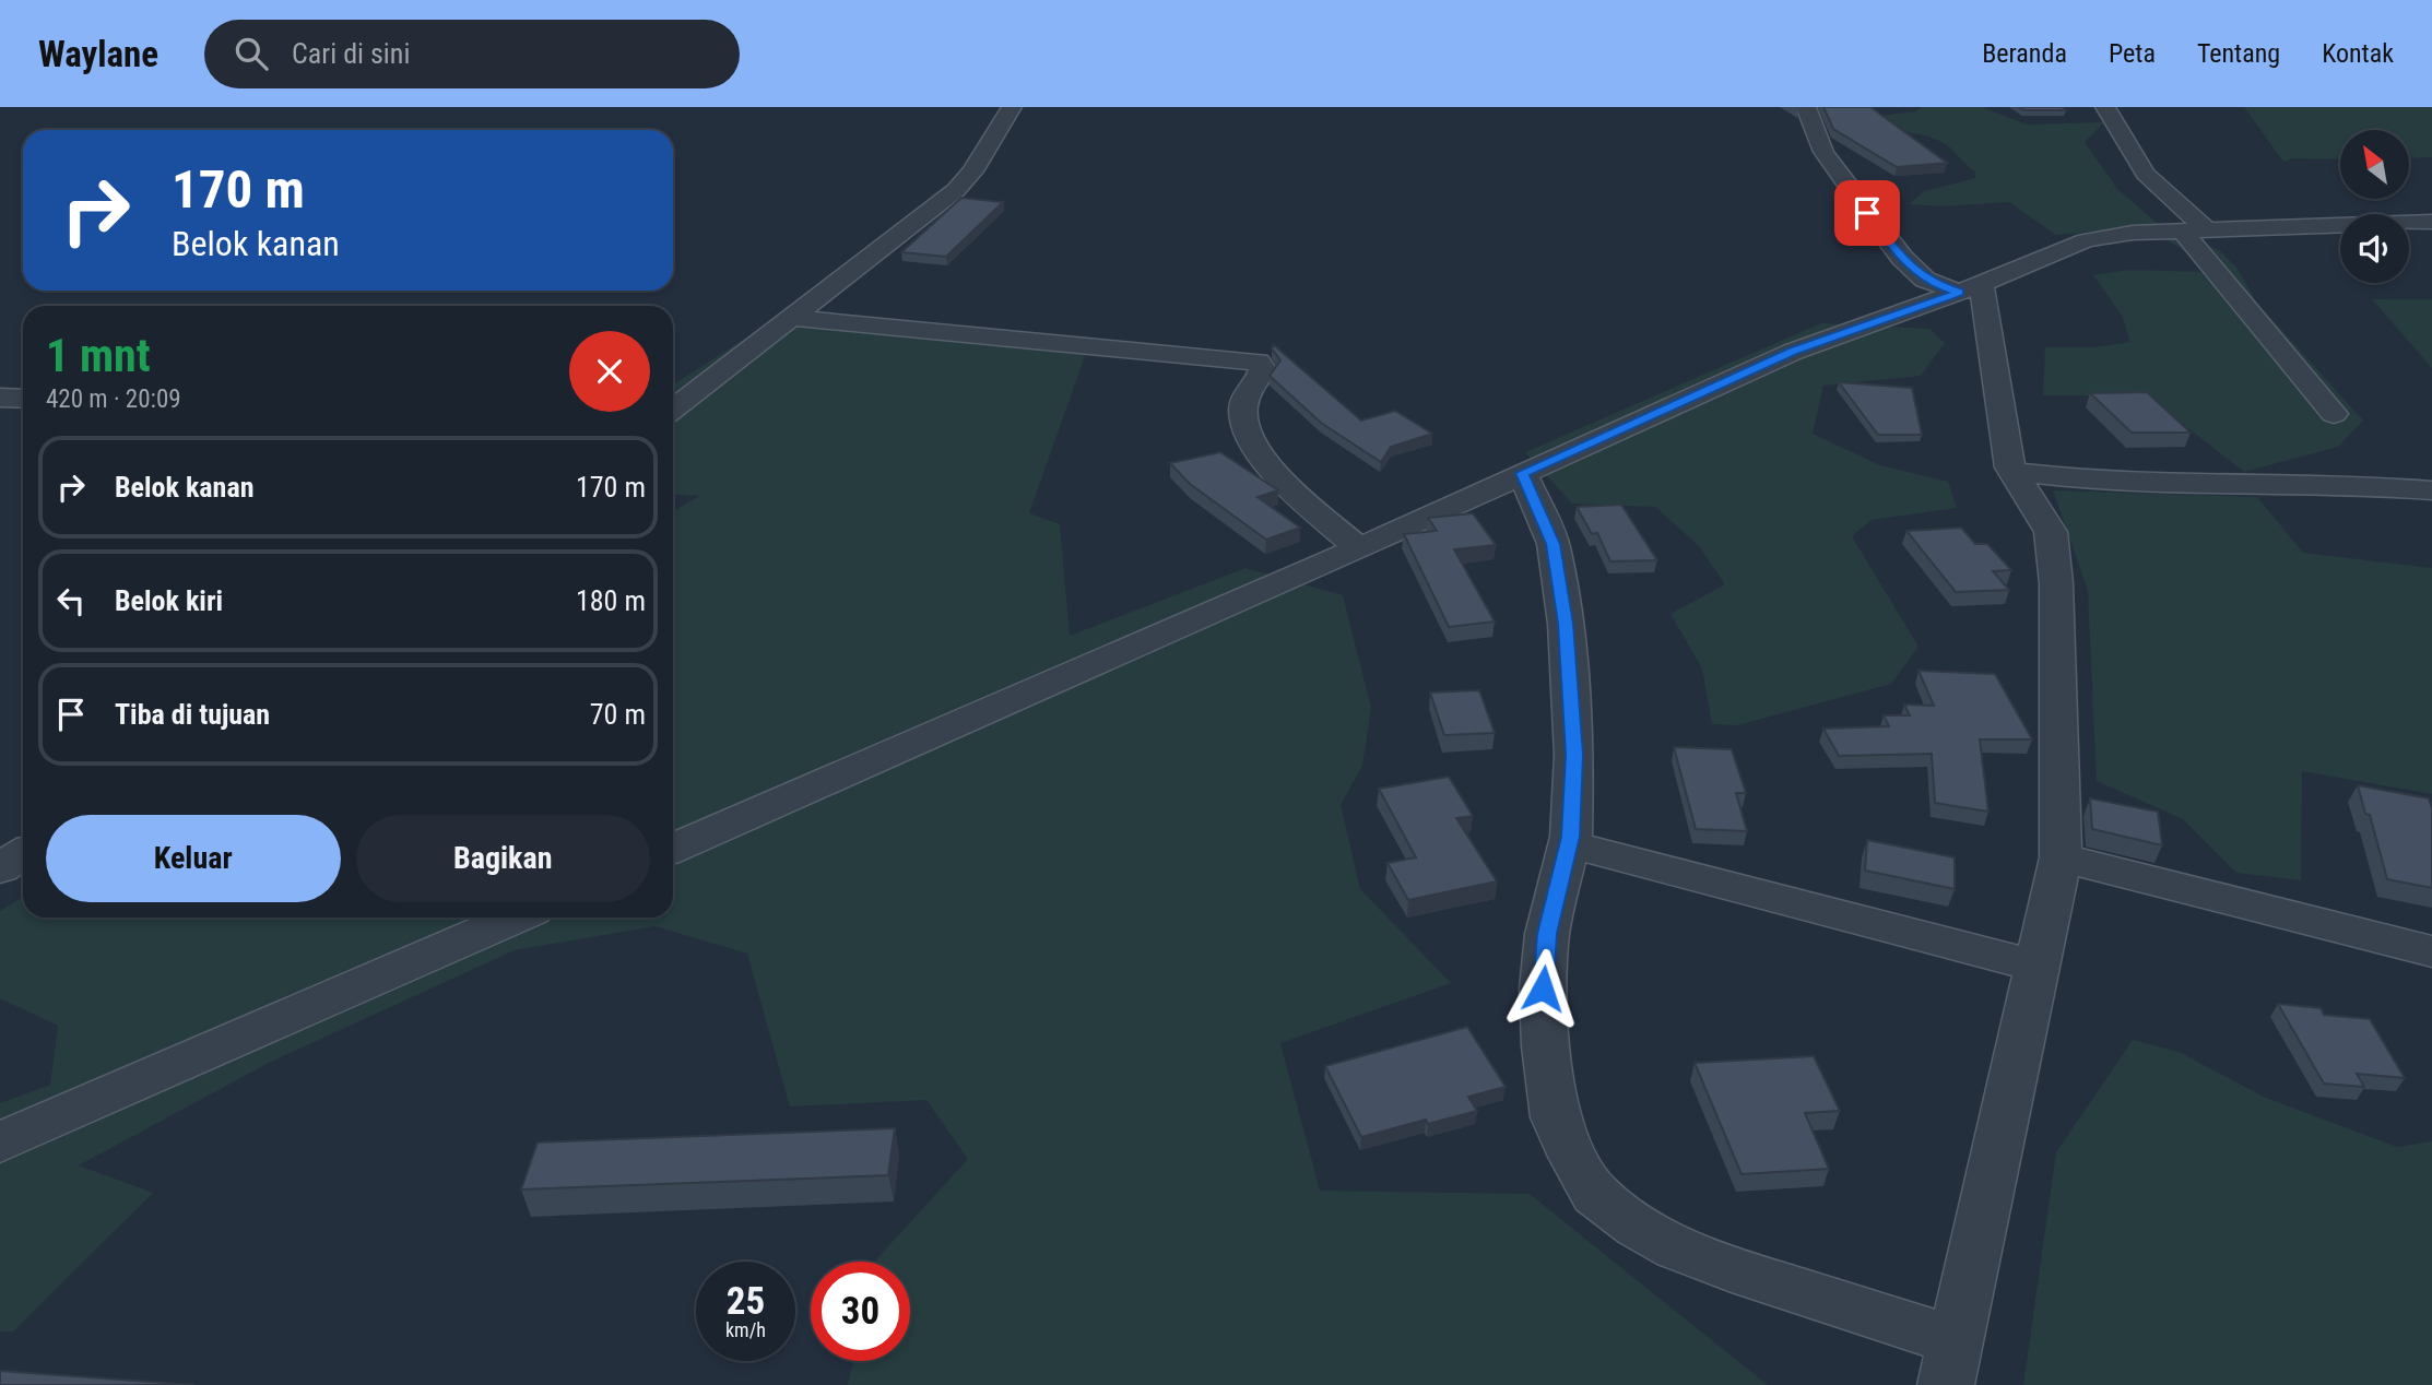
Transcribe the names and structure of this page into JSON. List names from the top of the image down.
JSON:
{
  "north": "top left",
  "page": {
    "header": "Waylane",
    "search": "Cari di sini",
    "nav": [
      "Beranda",
      "Peta",
      "Tentang",
      "Kontak"
    ],
    "turn": ["170 m", "Belok kanan"],
    "heading": ["1 mnt", "420 m · 20:09"],
    "list": [
      {
        "name": "Belok kanan",
        "value": "170 m"
      },
      {
        "name": "Belok kiri",
        "value": "180 m"
      },
      {
        "name": "Tiba di tujuan",
        "value": "70 m"
      }
    ],
    "buttons": ["Keluar", "Bagikan"],
    "speed": "25 km/h",
    "limit": "30"
  }
}
